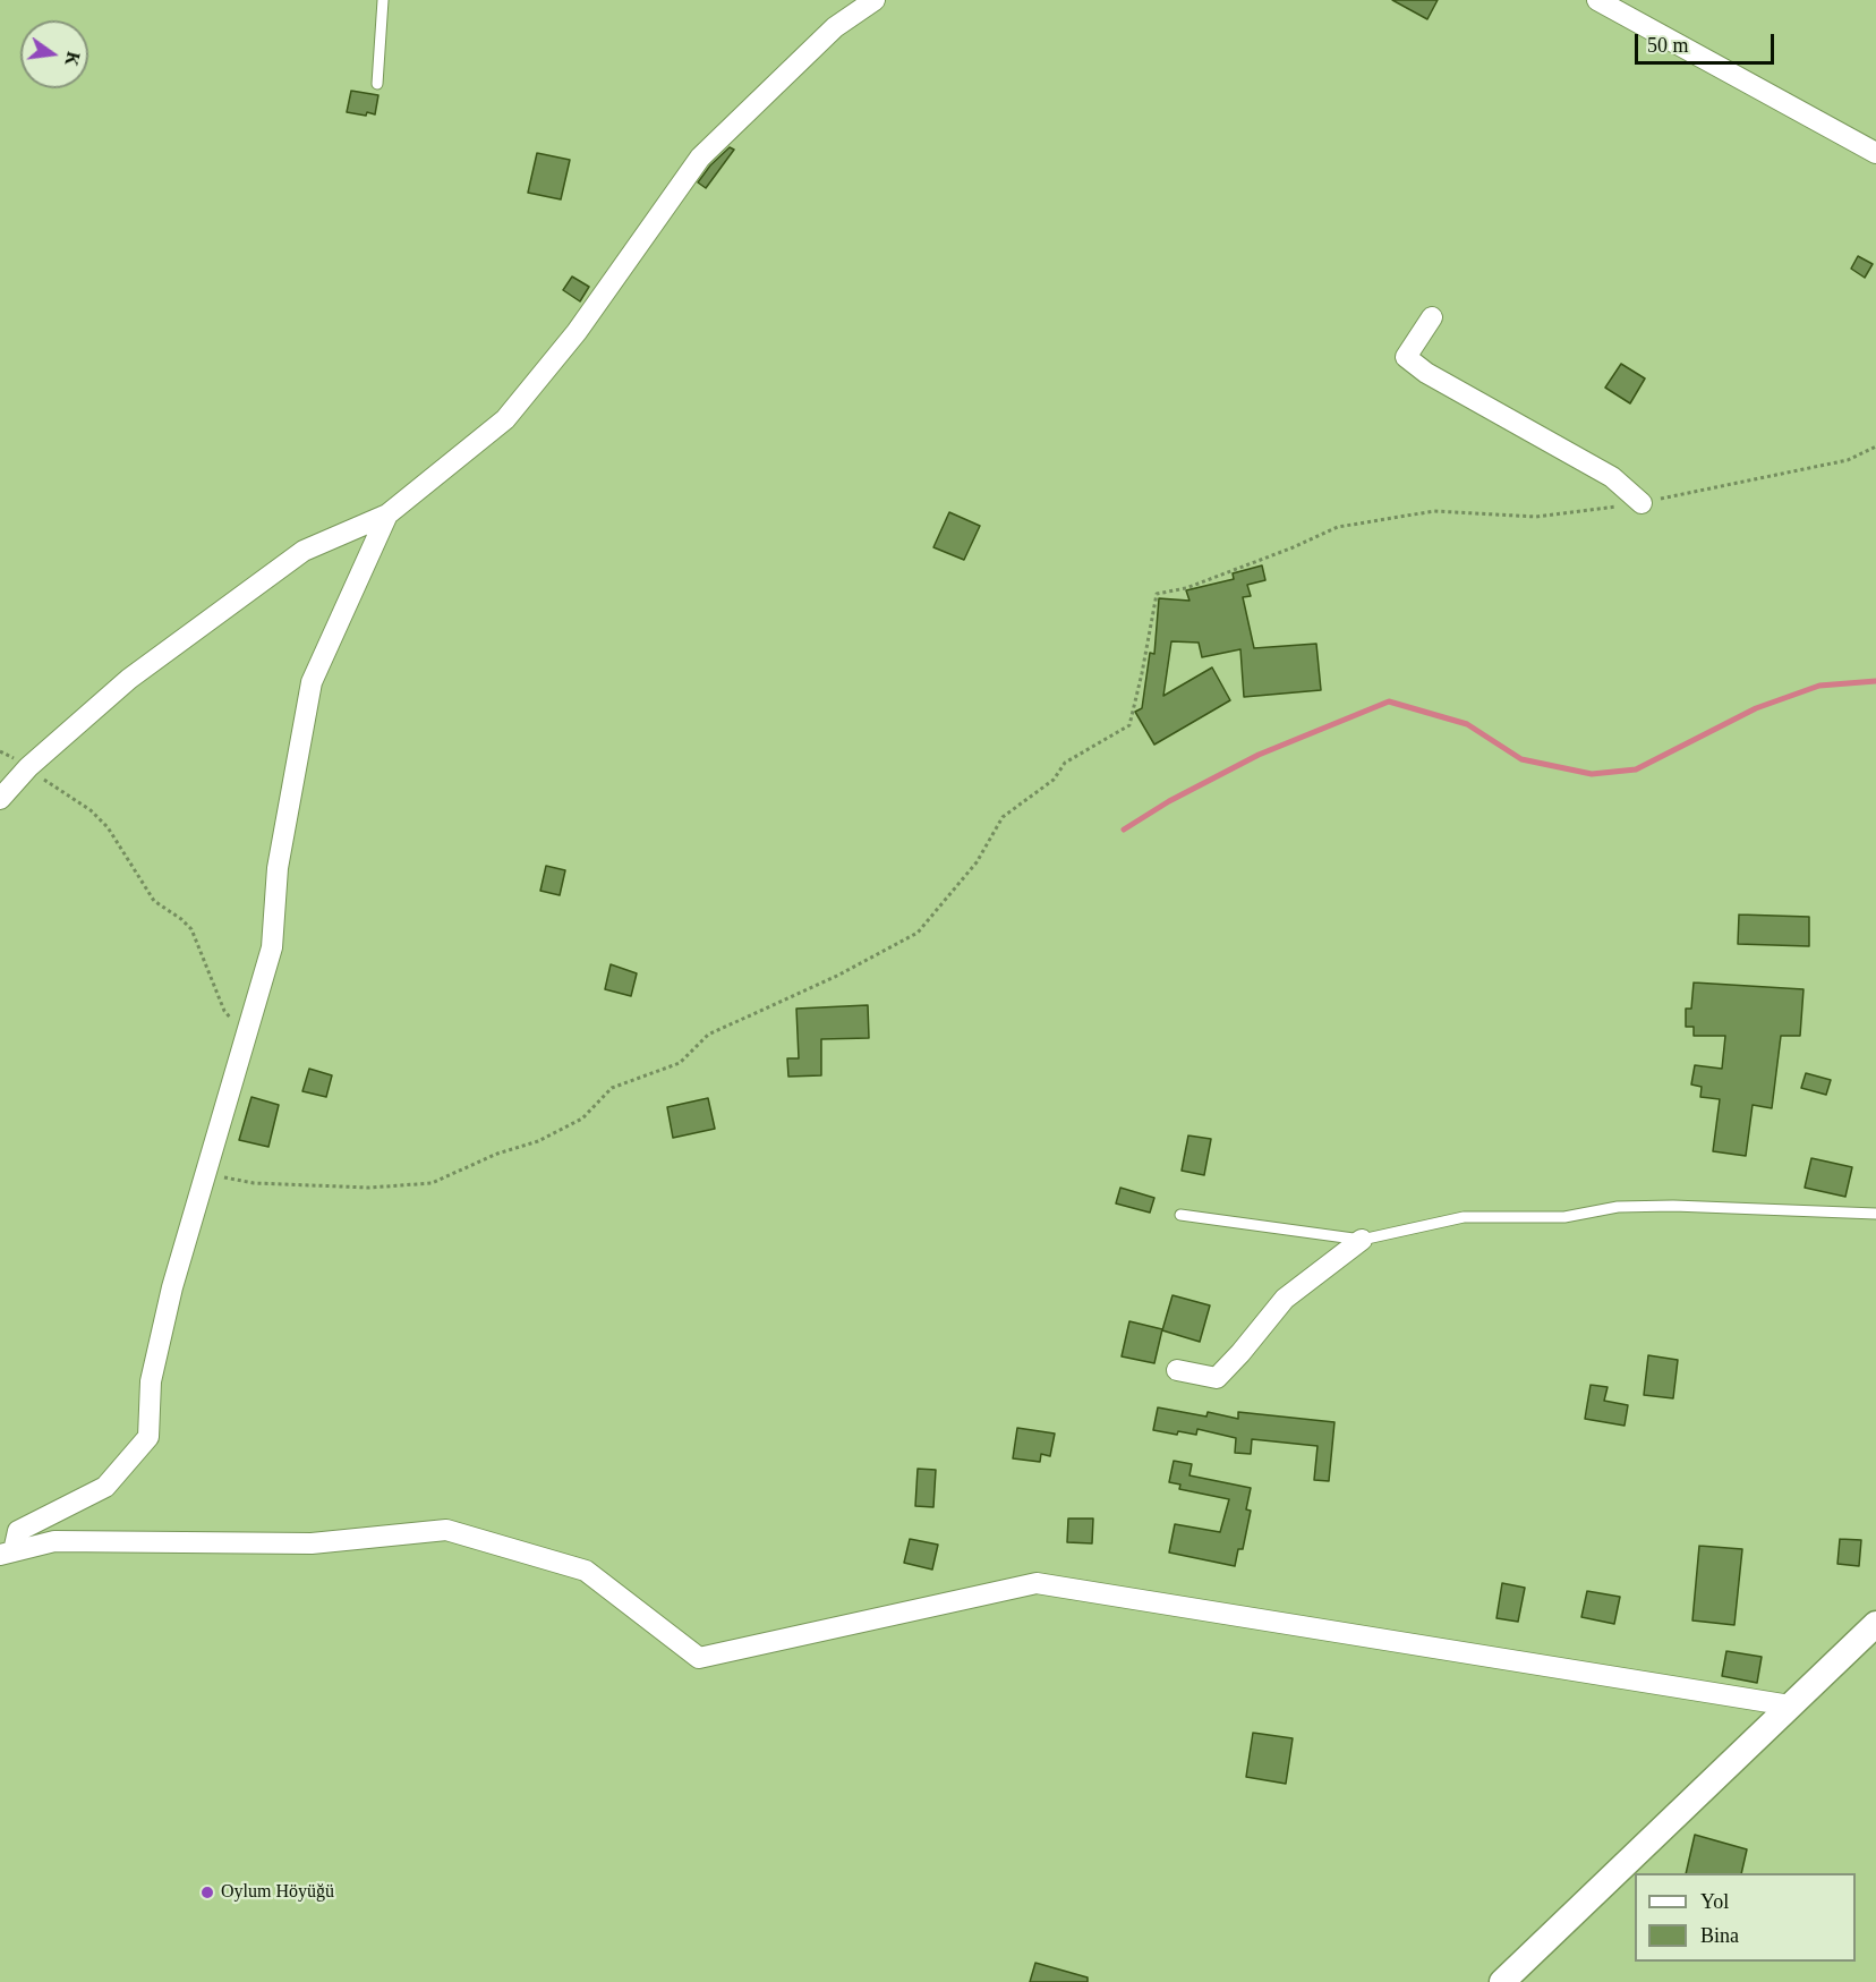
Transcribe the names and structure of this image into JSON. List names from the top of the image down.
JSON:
{
  "places": ["Oylum Höyüğü"],
  "legend": ["Yol", "Bina"],
  "scale_bar": "50 m",
  "north": "right"
}
